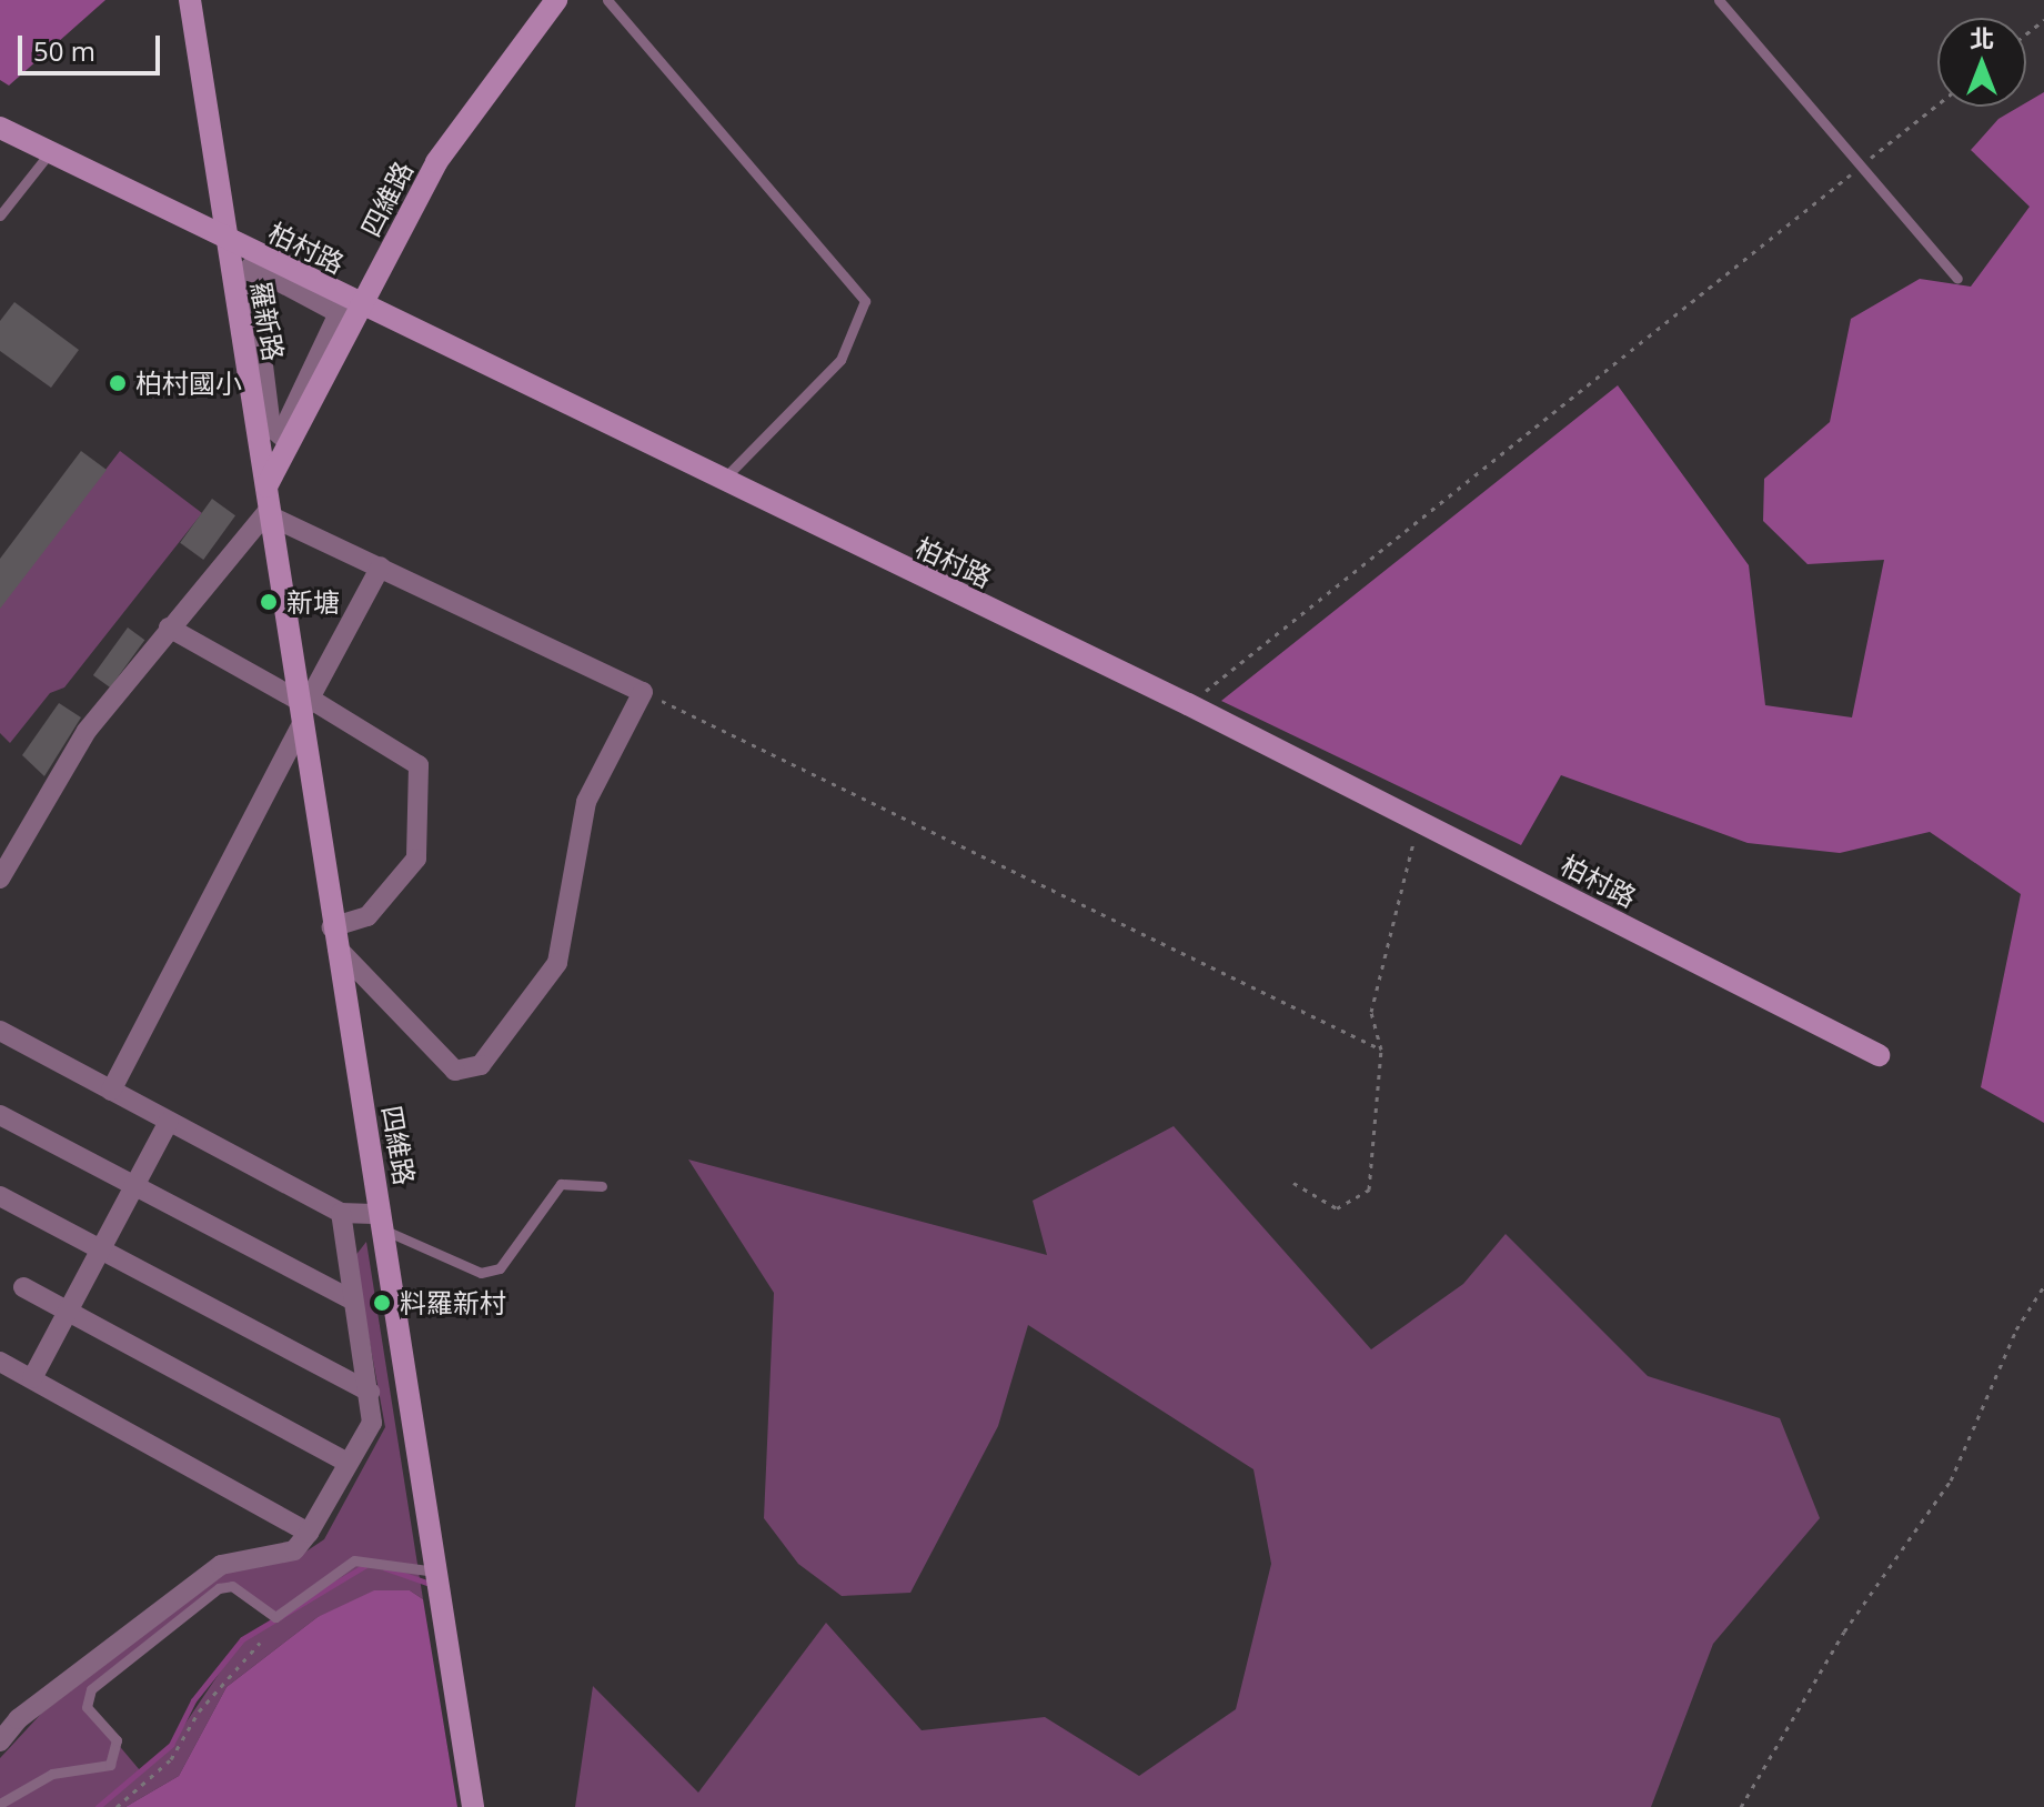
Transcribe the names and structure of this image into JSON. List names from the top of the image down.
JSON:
{
  "streets": {
    "street": ["四維路", "柏村路", "羅新路"]
  },
  "crossings": [
    ["四維路", "柏村路"],
    ["四維路", "羅新路"],
    ["柏村路", "羅新路"]
  ],
  "places": ["柏村國小", "新塘", "料羅新村"],
  "scale_bar": "50 m",
  "north": "top"
}
